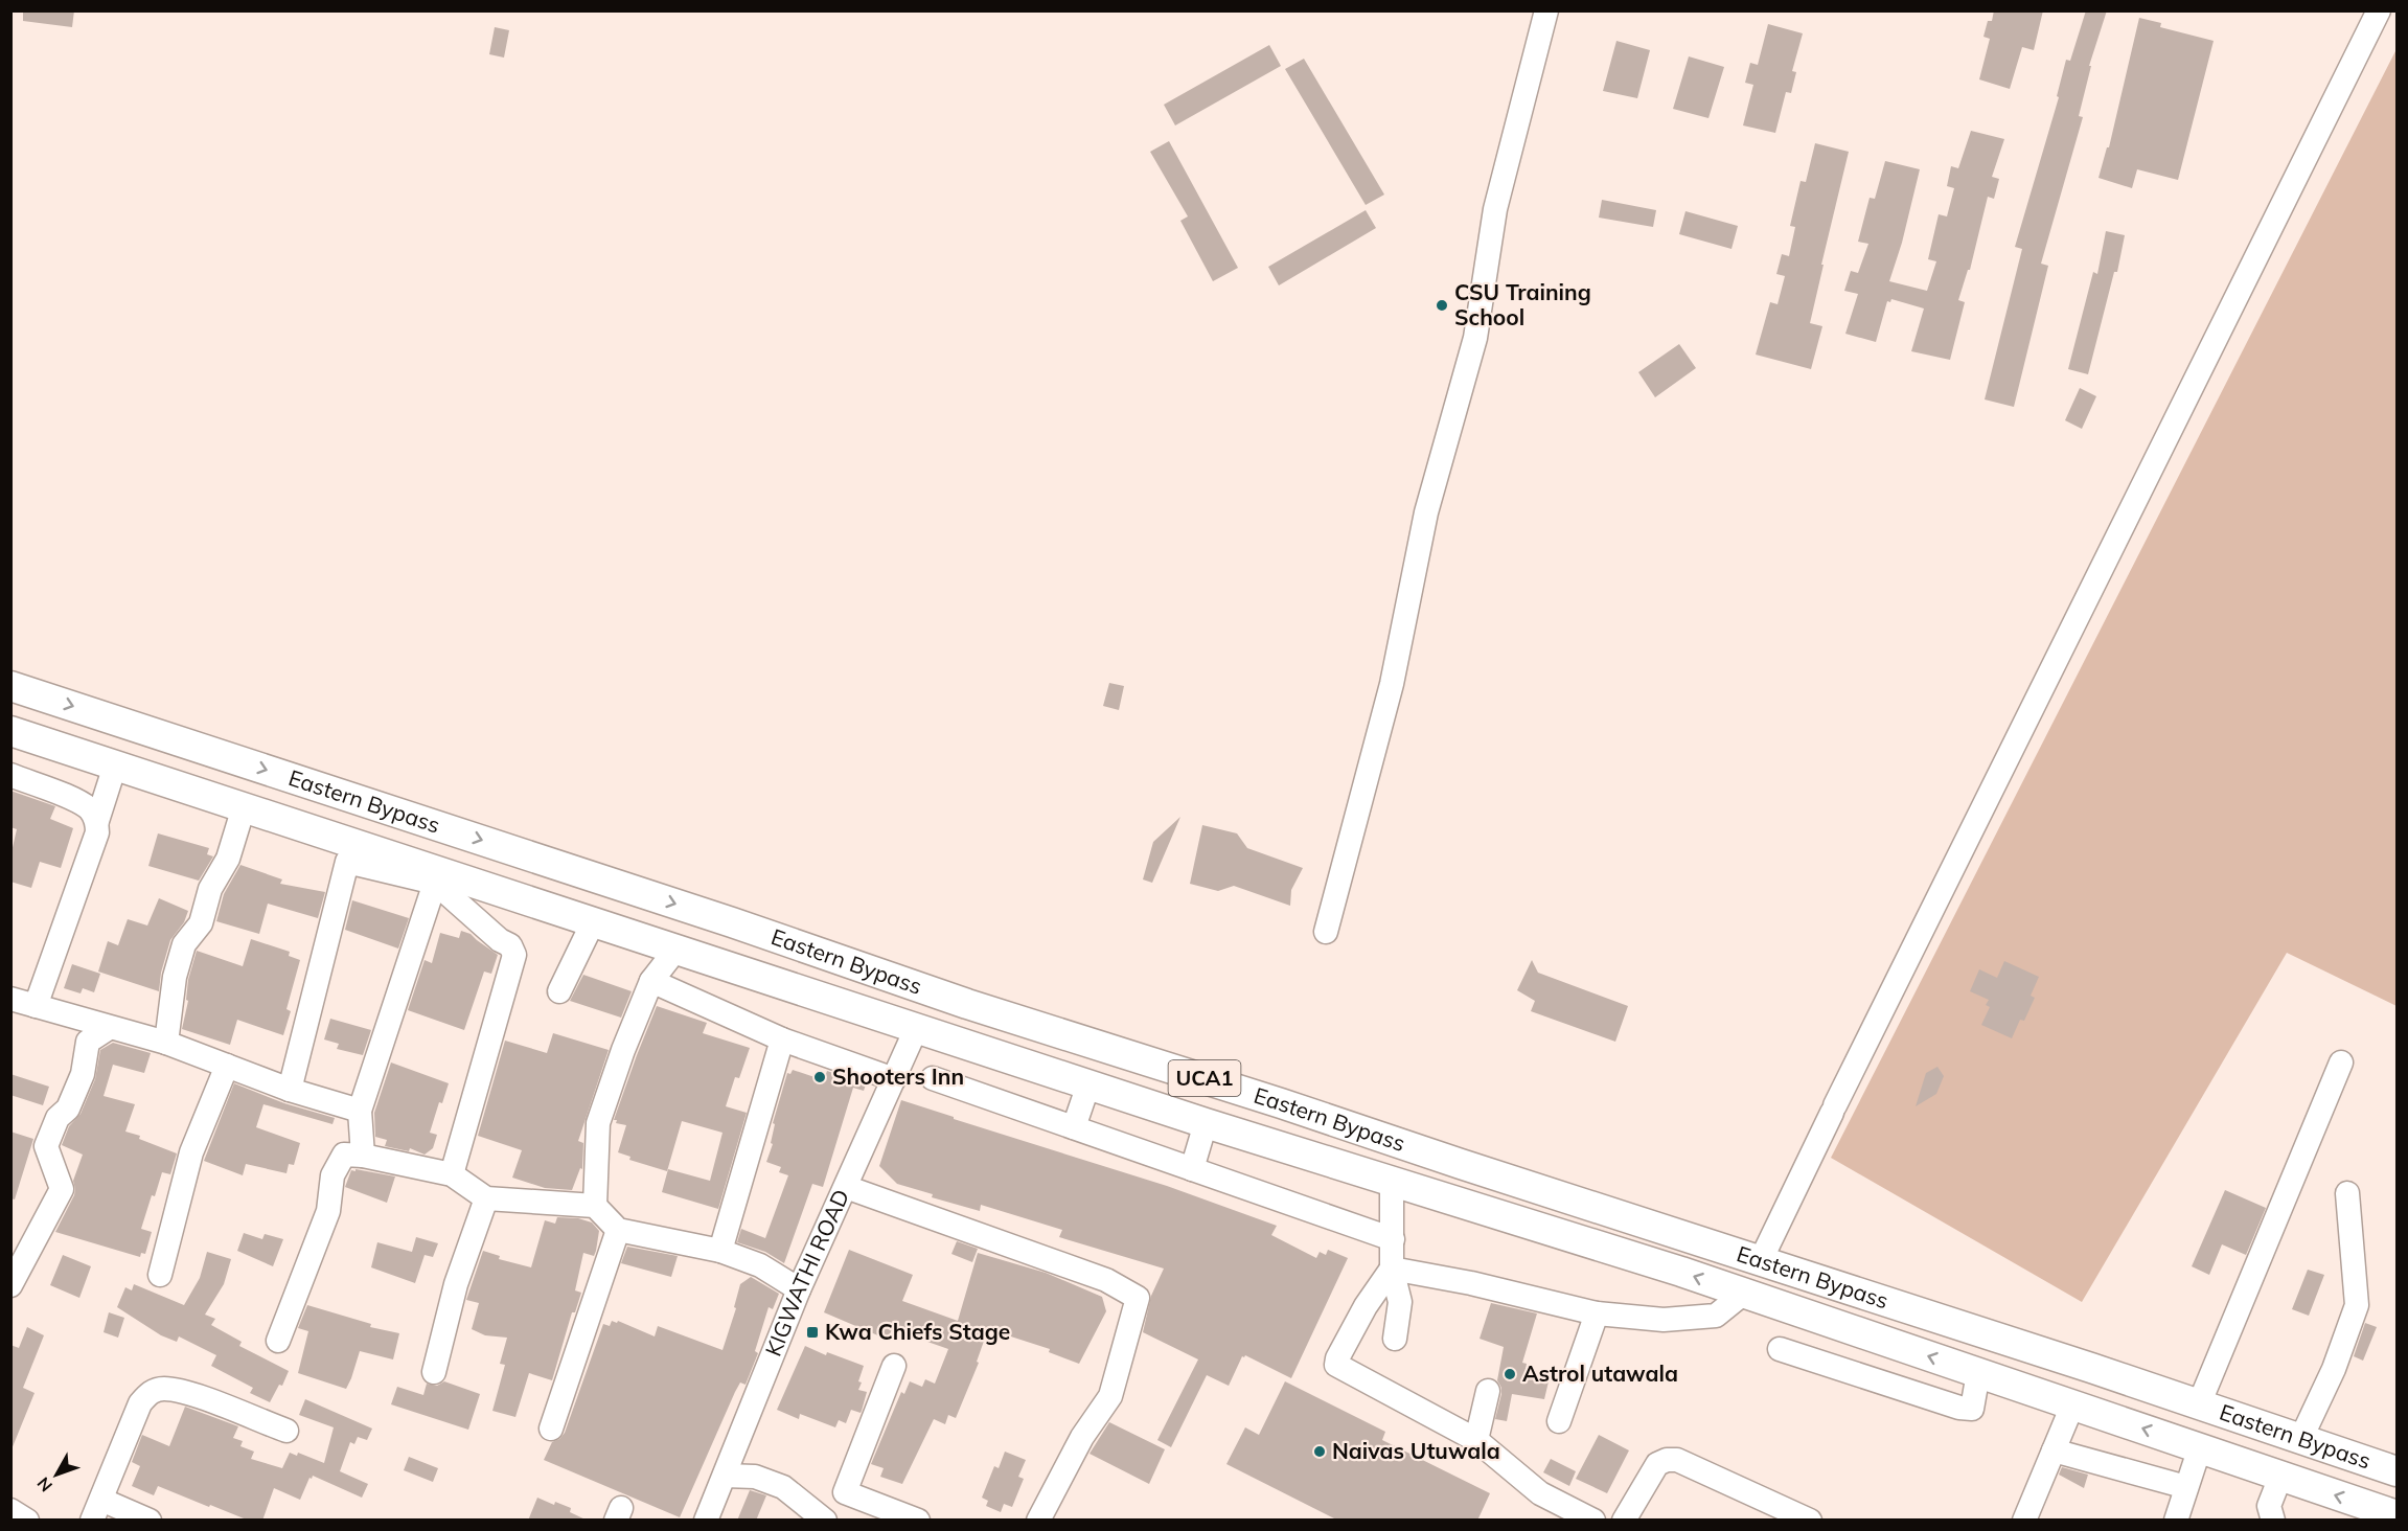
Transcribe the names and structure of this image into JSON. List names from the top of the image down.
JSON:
{
  "streets": {
    "main road": ["Eastern Bypass", "UCA1"],
    "street": ["KIGWATHI ROAD"]
  },
  "crossings": [
    ["Eastern Bypass", "KIGWATHI ROAD"]
  ],
  "places": {
    "other": [
      "CSU Training School",
      "Shooters Inn",
      "Astrol utawala",
      "Naivas Utuwala"
    ],
    "transit": ["Kwa Chiefs Stage"]
  },
  "north": "bottom left"
}
